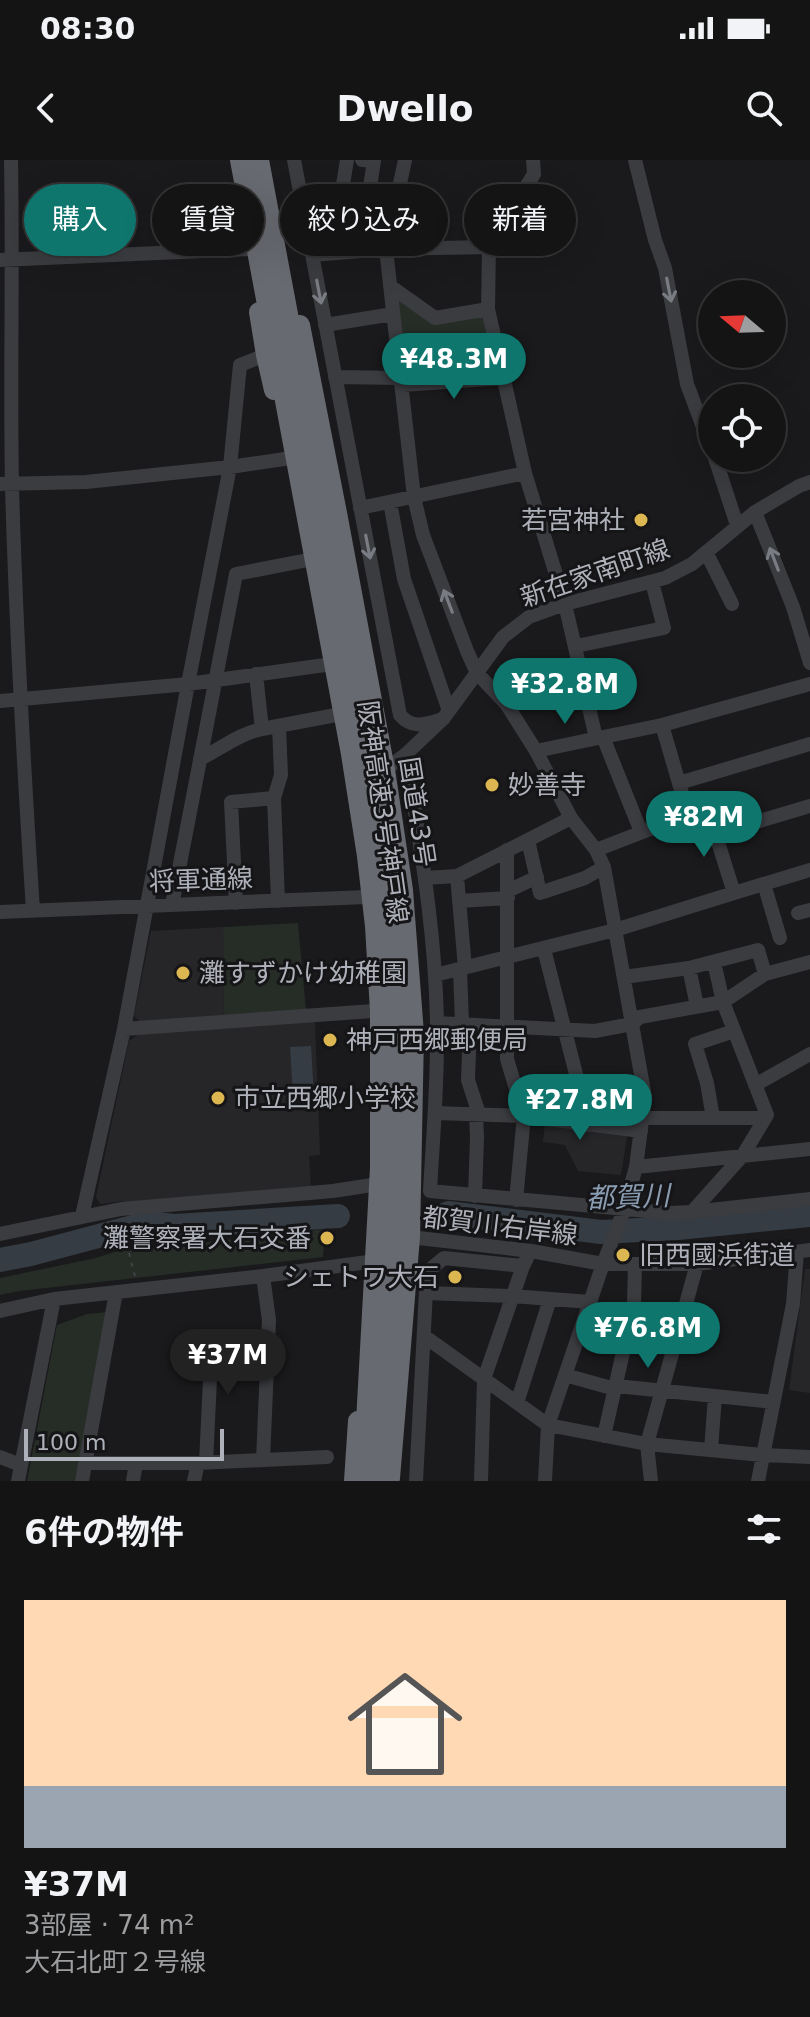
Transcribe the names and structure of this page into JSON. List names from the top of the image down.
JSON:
{
  "streets": {
    "highway": ["阪神高速3号神戸線", "国道43号"],
    "street": ["新在家南町線", "将軍通線", "都賀川右岸線"]
  },
  "crossings": [
    ["新在家南町線", "国道43号"],
    ["国道43号", "将軍通線"],
    ["国道43号", "都賀川右岸線"]
  ],
  "water": ["都賀川"],
  "places": [
    "若宮神社",
    "妙善寺",
    "灘すずかけ幼稚園",
    "神戸西郷郵便局",
    "市立西郷小学校",
    "灘警察署大石交番",
    "旧西國浜街道",
    "シェトワ大石"
  ],
  "scale_bar": "100 m",
  "north": "left",
  "page": {
    "status": "08:30",
    "header": "Dwello",
    "chip": [
      "購入",
      "賃貸",
      "絞り込み",
      "新着"
    ],
    "price": [
      "¥48.3M",
      "¥32.8M",
      "¥82M",
      "¥27.8M",
      "¥76.8M",
      "¥37M"
    ],
    "scale": "100 m",
    "heading": "6件の物件",
    "list": [
      {
        "name": "¥37M",
        "note": "3部屋 · 74 m² · 大石北町２号線"
      }
    ]
  }
}
